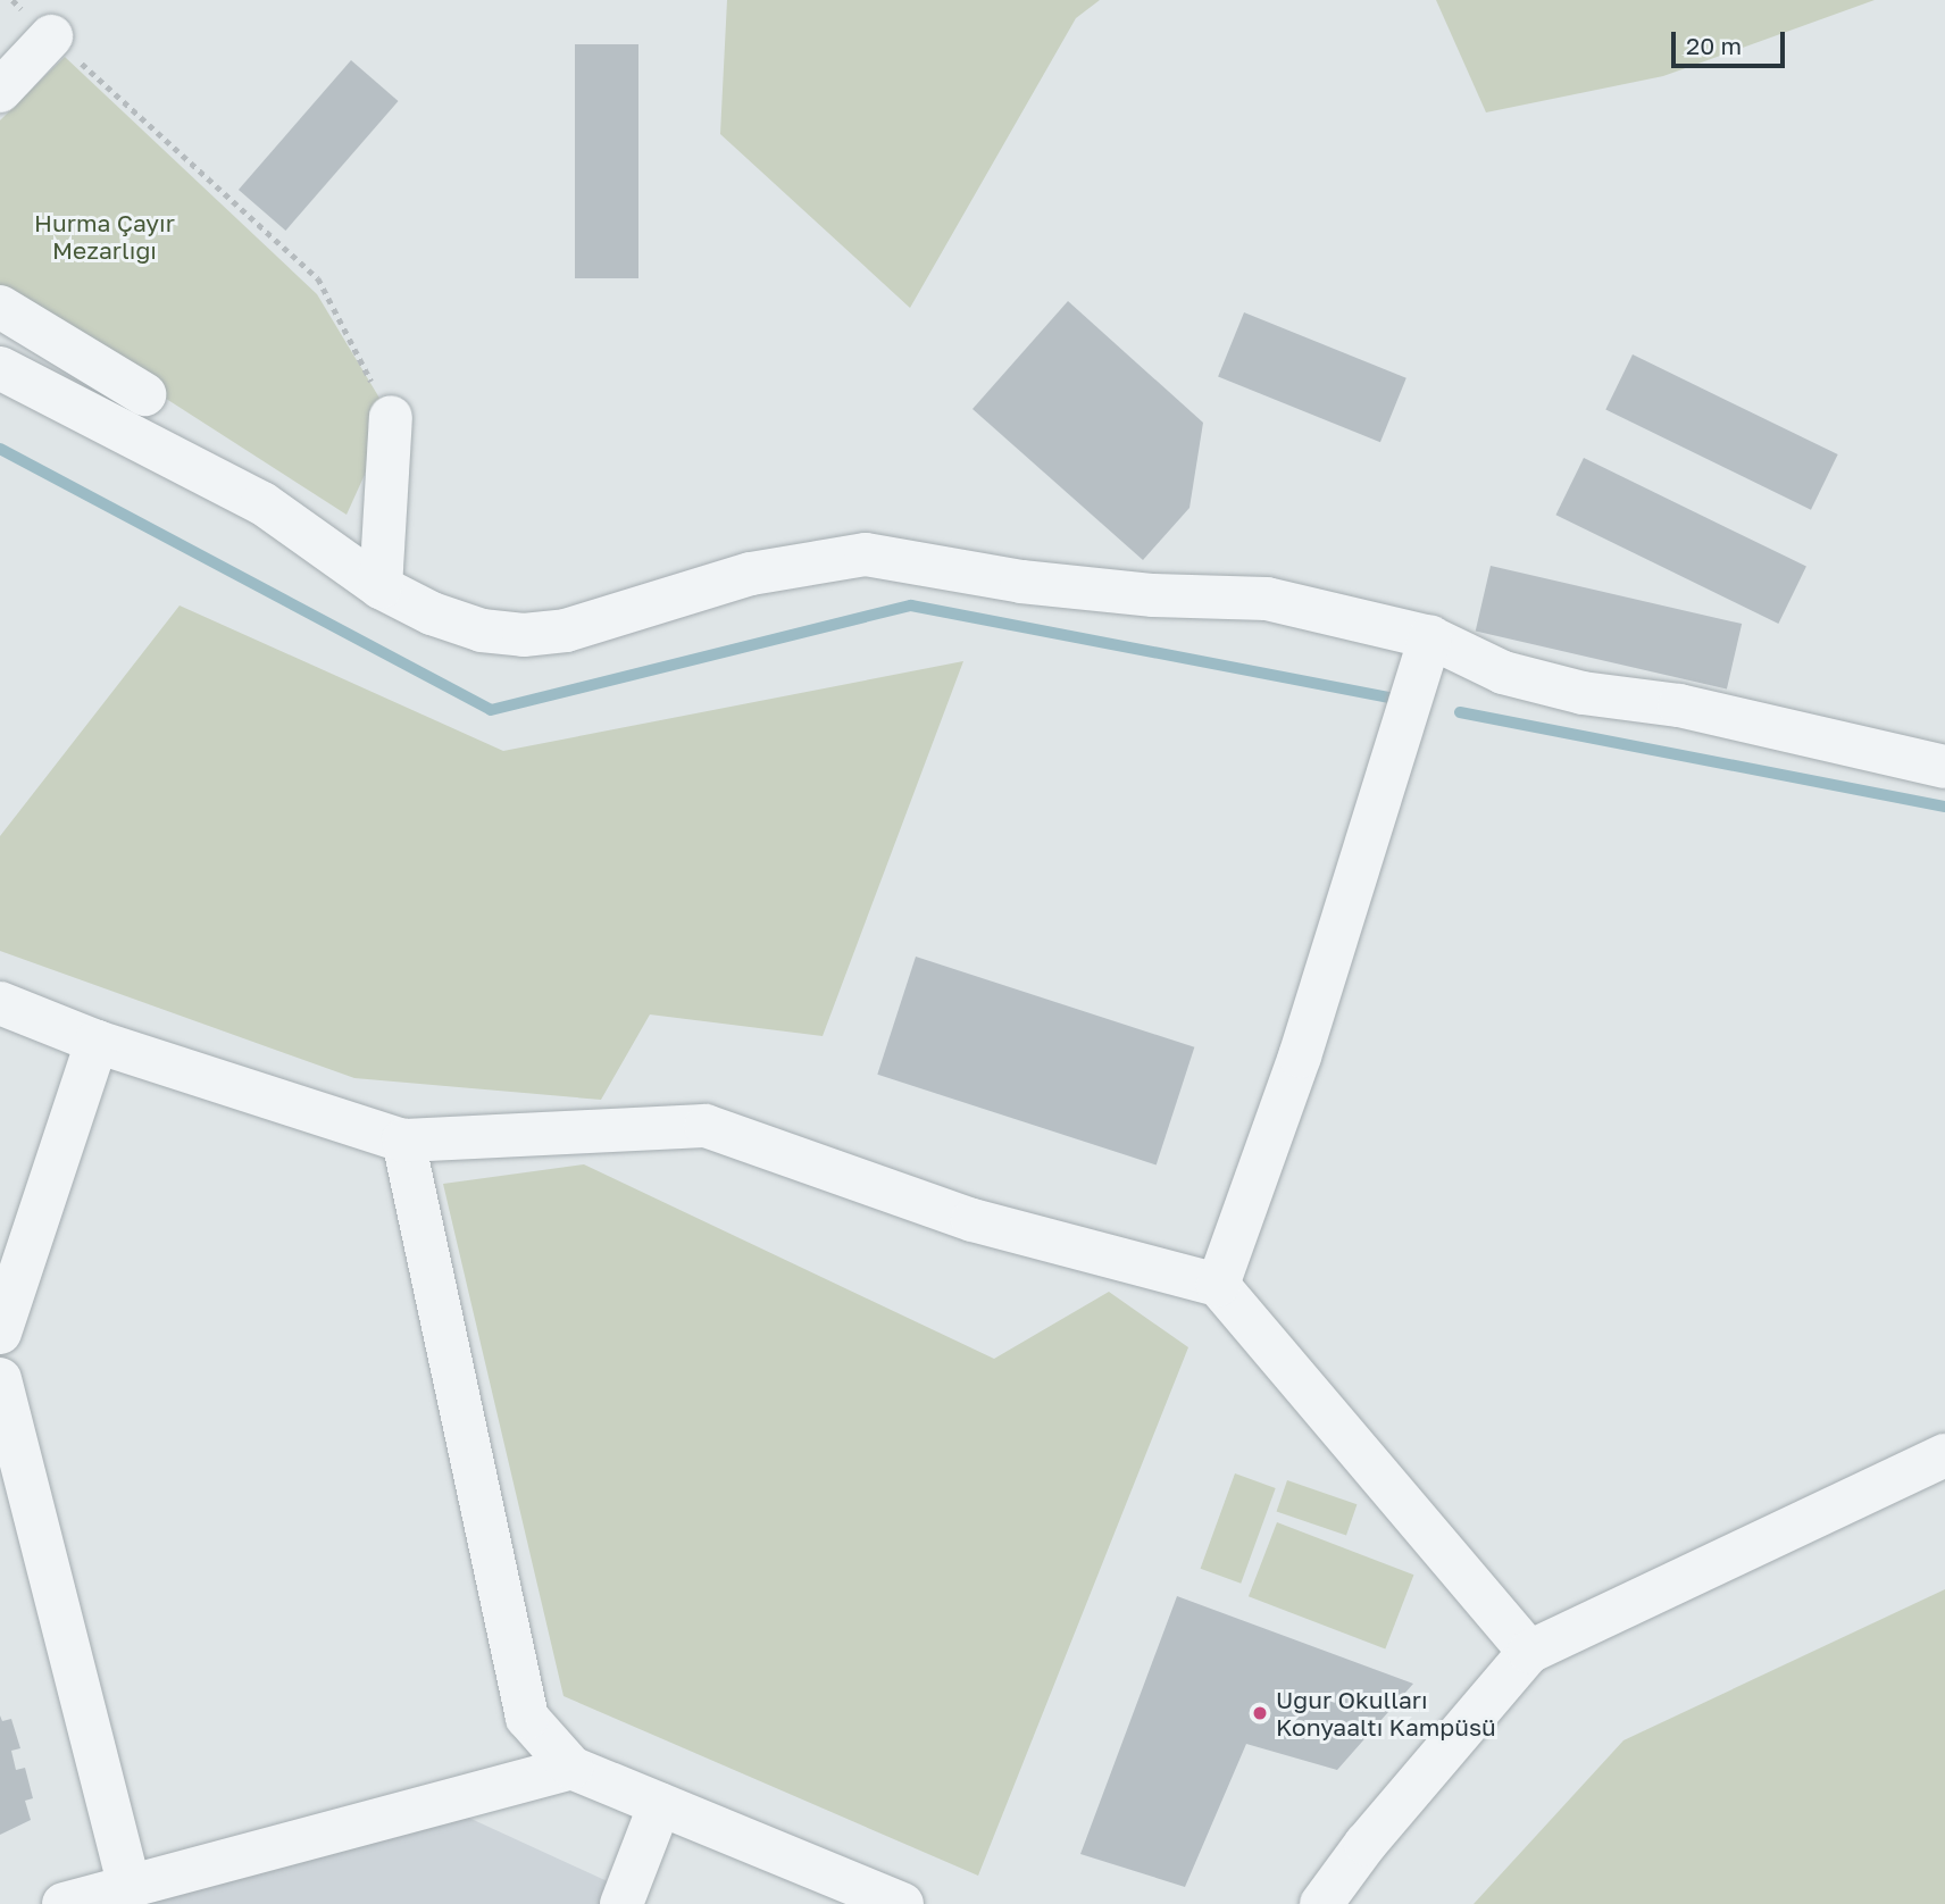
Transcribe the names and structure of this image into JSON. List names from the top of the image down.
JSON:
{
  "parks": ["Hurma Çayır Mezarlığı"],
  "places": ["Uğur Okulları Konyaaltı Kampüsü"],
  "scale_bar": "20 m"
}
